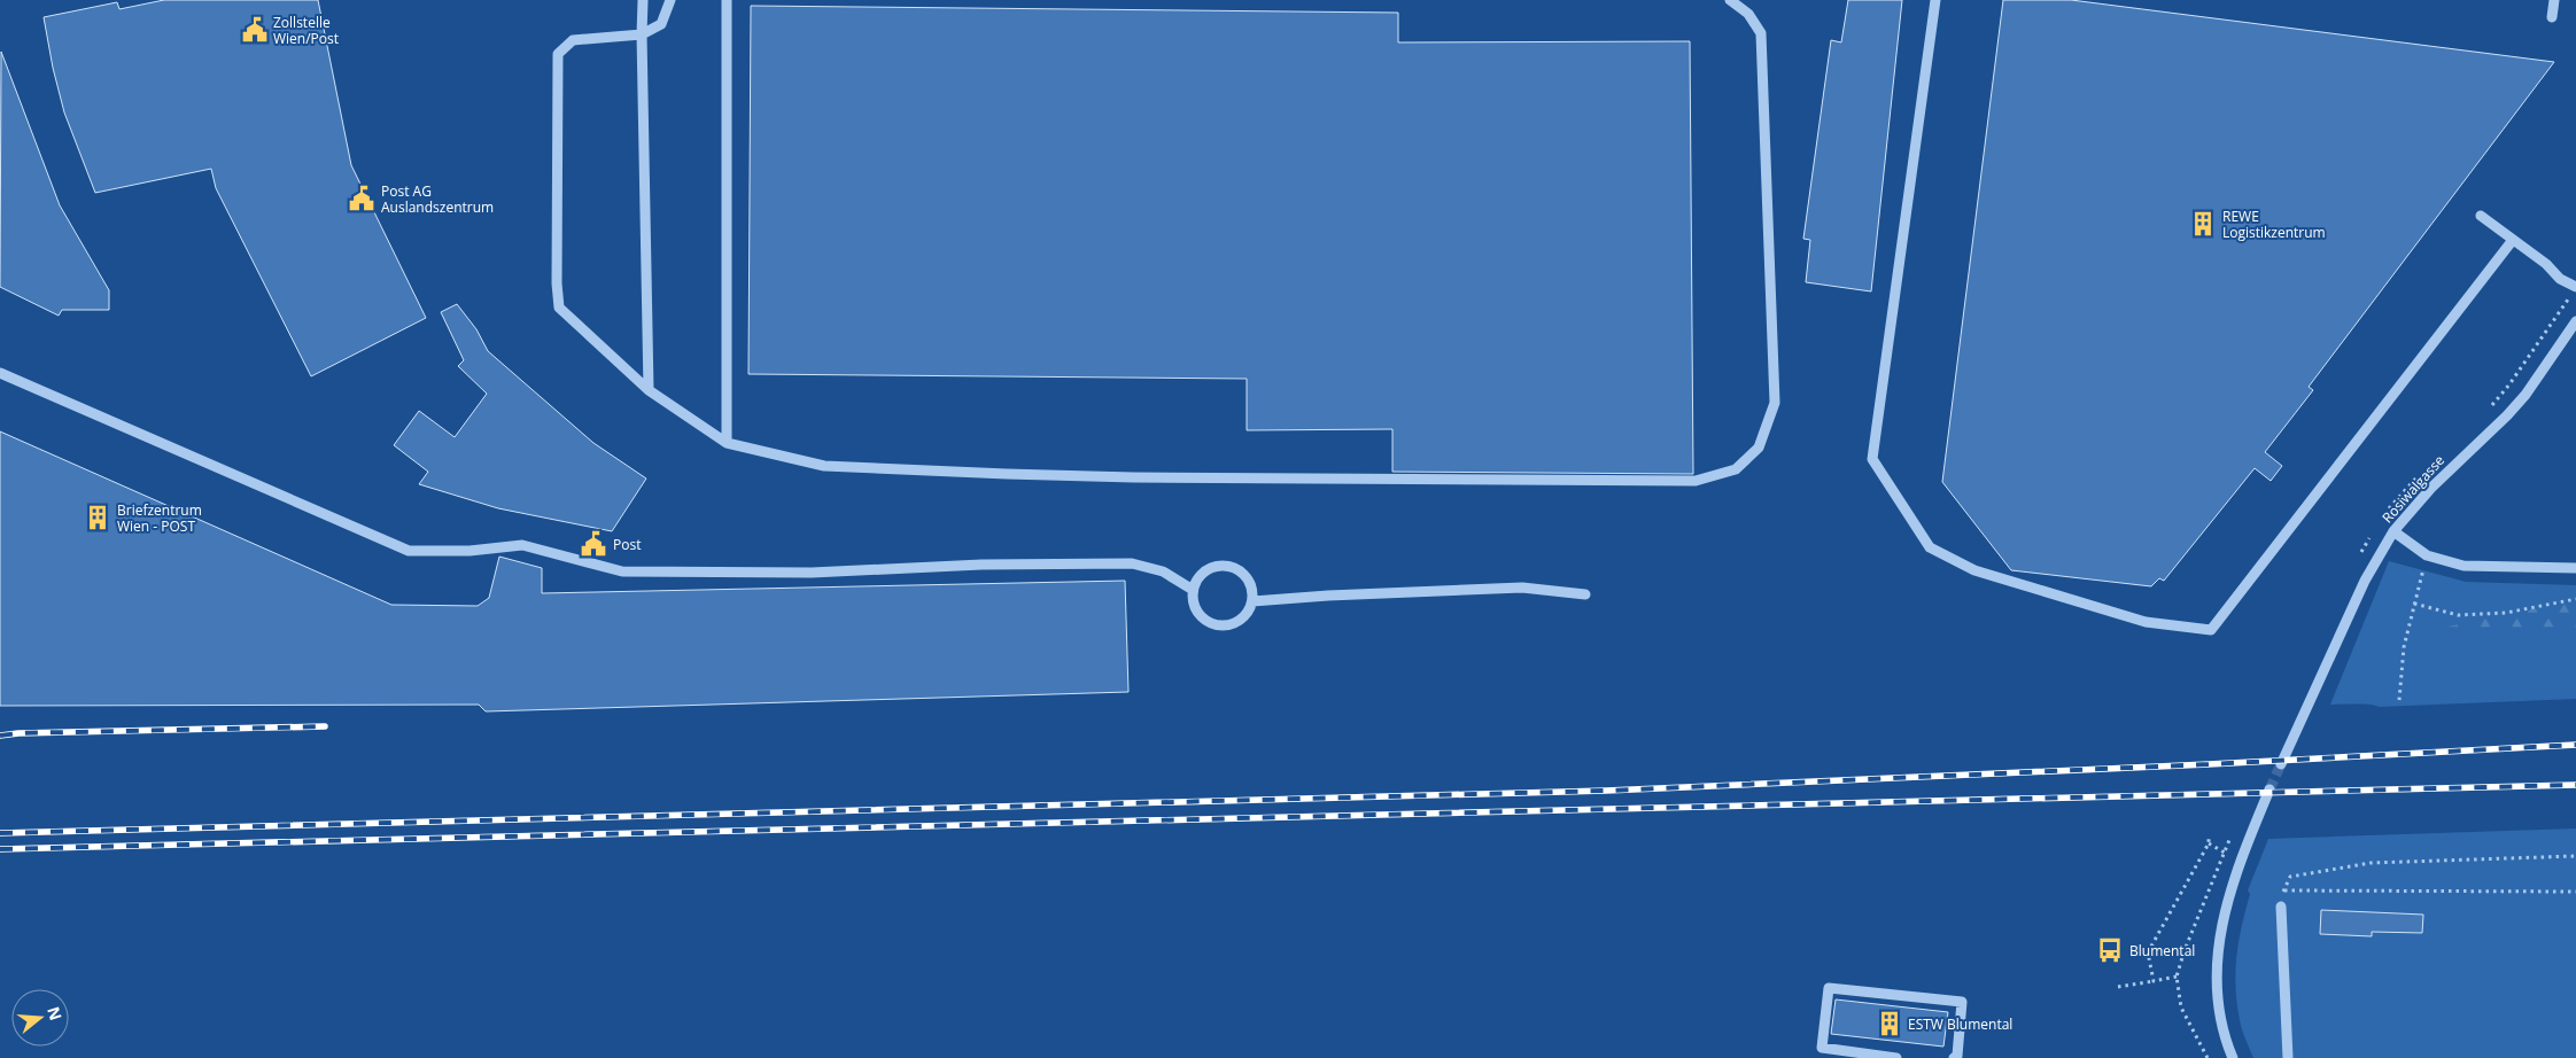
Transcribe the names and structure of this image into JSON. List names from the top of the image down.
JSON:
{
  "streets": {
    "street": ["Rosiwalgasse"]
  },
  "places": {
    "public building": ["Zollstelle Wien/Post", "Post AG Auslandszentrum", "Post"],
    "building": ["REWE Logistikzentrum", "Briefzentrum Wien - POST", "ESTW Blumental"],
    "bus stop": ["Blumental"]
  },
  "north": "right"
}
